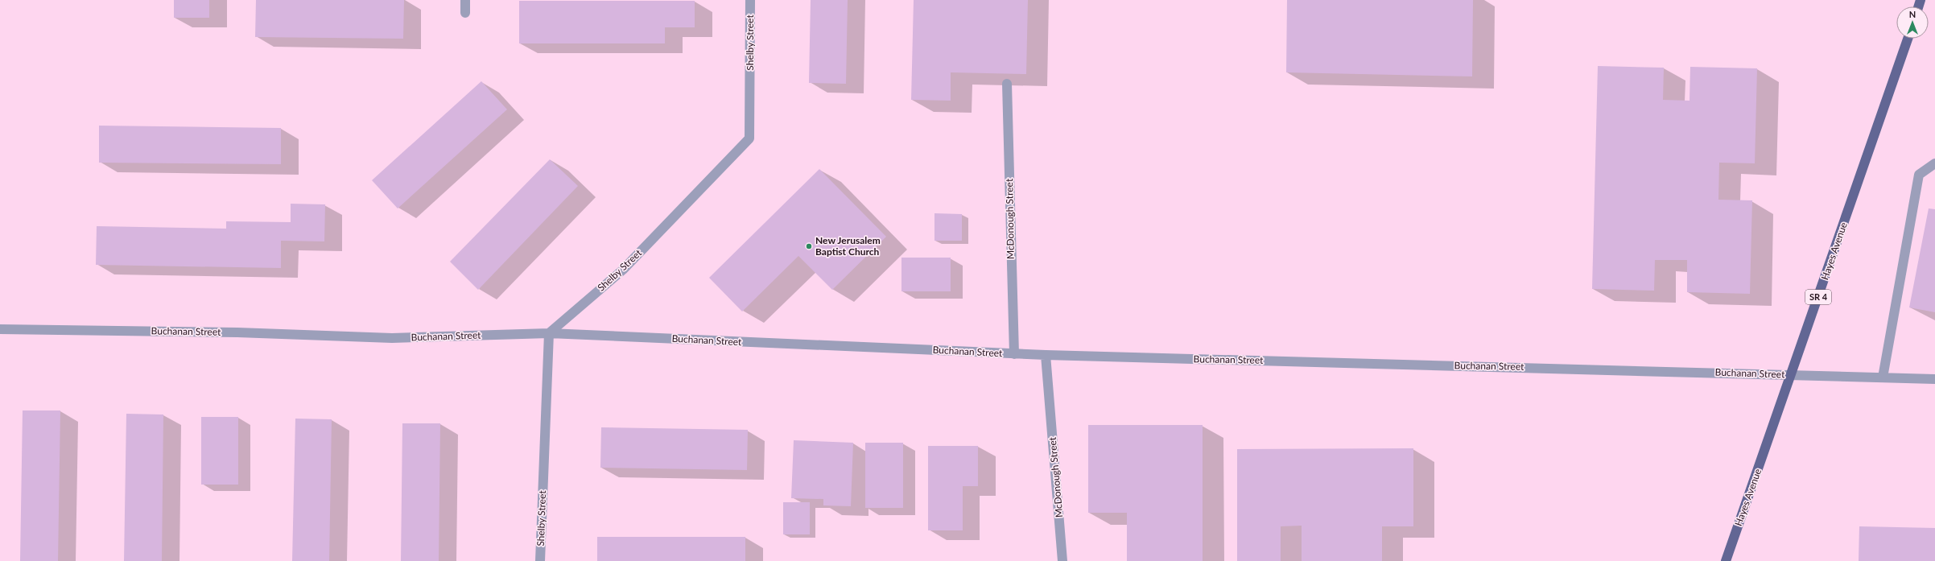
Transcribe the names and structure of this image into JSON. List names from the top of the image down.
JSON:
{
  "streets": {
    "main road": ["Hayes Avenue", "SR 4"],
    "street": ["Shelby Street", "McDonough Street", "Buchanan Street"]
  },
  "crossings": [
    ["Shelby Street", "Buchanan Street"],
    ["McDonough Street", "Buchanan Street"],
    ["Hayes Avenue", "Buchanan Street"]
  ],
  "places": ["New Jerusalem Baptist Church"],
  "north": "top"
}
